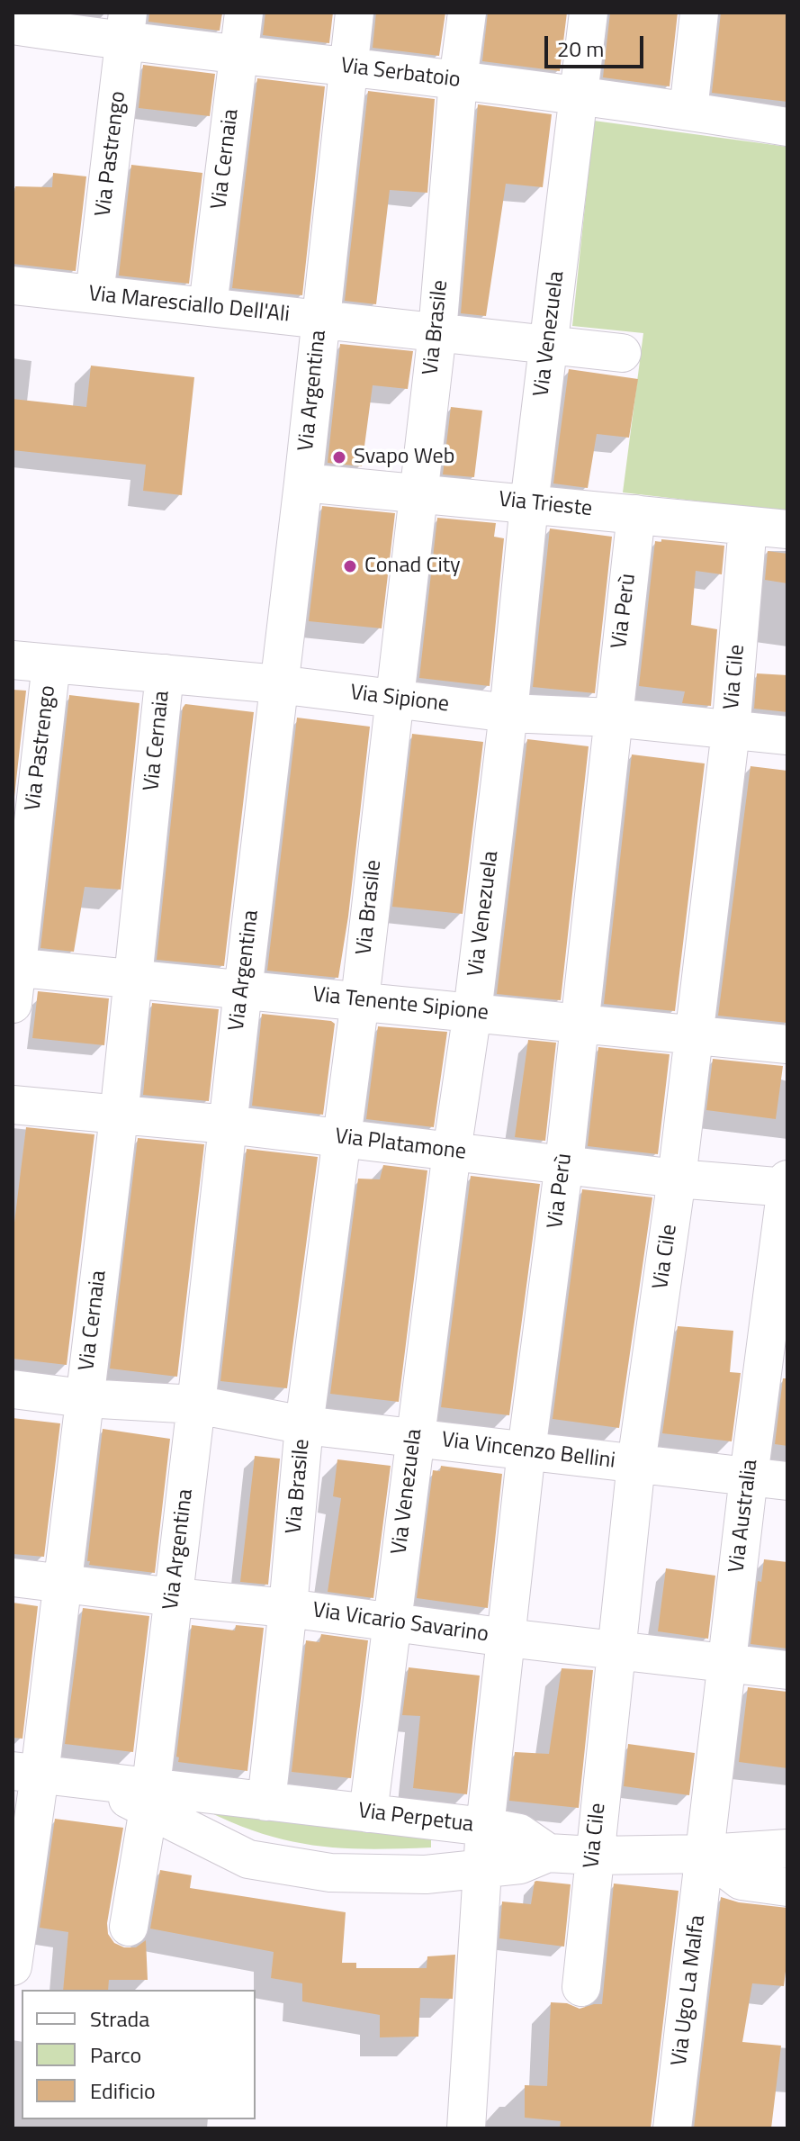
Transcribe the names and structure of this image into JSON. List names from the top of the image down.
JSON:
{
  "streets": {
    "street": [
      "Via Serbatoio",
      "Via Pastrengo",
      "Via Cernaia",
      "Via Maresciallo Dell'Ali",
      "Via Brasile",
      "Via Venezuela",
      "Via Argentina",
      "Via Trieste",
      "Via Perù",
      "Via Cile",
      "Via Sipione",
      "Via Tenente Sipione",
      "Via Platamone",
      "Via Vincenzo Bellini",
      "Via Australia",
      "Via Vicario Savarino",
      "Via Perpetua",
      "Via Ugo La Malfa"
    ]
  },
  "crossings": [
    ["Via Serbatoio", "Via Pastrengo"],
    ["Via Serbatoio", "Via Cernaia"],
    ["Via Serbatoio", "Via Brasile"],
    ["Via Serbatoio", "Via Venezuela"],
    ["Via Serbatoio", "Via Argentina"],
    ["Via Pastrengo", "Via Maresciallo Dell'Ali"],
    ["Via Pastrengo", "Via Sipione"],
    ["Via Pastrengo", "Via Tenente Sipione"],
    ["Via Cernaia", "Via Maresciallo Dell'Ali"],
    ["Via Cernaia", "Via Sipione"],
    ["Via Cernaia", "Via Tenente Sipione"],
    ["Via Cernaia", "Via Platamone"],
    ["Via Cernaia", "Via Vincenzo Bellini"],
    ["Via Cernaia", "Via Vicario Savarino"],
    ["Via Maresciallo Dell'Ali", "Via Brasile"],
    ["Via Maresciallo Dell'Ali", "Via Venezuela"],
    ["Via Maresciallo Dell'Ali", "Via Argentina"],
    ["Via Brasile", "Via Trieste"],
    ["Via Brasile", "Via Sipione"],
    ["Via Brasile", "Via Tenente Sipione"],
    ["Via Brasile", "Via Platamone"],
    ["Via Brasile", "Via Vincenzo Bellini"],
    ["Via Brasile", "Via Vicario Savarino"],
    ["Via Brasile", "Via Perpetua"],
    ["Via Venezuela", "Via Trieste"],
    ["Via Venezuela", "Via Sipione"],
    ["Via Venezuela", "Via Tenente Sipione"],
    ["Via Venezuela", "Via Platamone"],
    ["Via Venezuela", "Via Vincenzo Bellini"],
    ["Via Venezuela", "Via Vicario Savarino"],
    ["Via Venezuela", "Via Perpetua"],
    ["Via Argentina", "Via Trieste"],
    ["Via Argentina", "Via Sipione"],
    ["Via Argentina", "Via Tenente Sipione"],
    ["Via Argentina", "Via Platamone"],
    ["Via Argentina", "Via Vincenzo Bellini"],
    ["Via Argentina", "Via Vicario Savarino"],
    ["Via Argentina", "Via Perpetua"],
    ["Via Trieste", "Via Perù"],
    ["Via Trieste", "Via Cile"],
    ["Via Perù", "Via Sipione"],
    ["Via Perù", "Via Tenente Sipione"],
    ["Via Perù", "Via Platamone"],
    ["Via Perù", "Via Vincenzo Bellini"],
    ["Via Perù", "Via Vicario Savarino"],
    ["Via Perù", "Via Perpetua"],
    ["Via Cile", "Via Sipione"],
    ["Via Cile", "Via Tenente Sipione"],
    ["Via Cile", "Via Platamone"],
    ["Via Cile", "Via Vincenzo Bellini"],
    ["Via Cile", "Via Vicario Savarino"],
    ["Via Platamone", "Via Australia"],
    ["Via Vincenzo Bellini", "Via Australia"],
    ["Via Australia", "Via Vicario Savarino"],
    ["Via Australia", "Via Ugo La Malfa"]
  ],
  "places": ["Svapo Web", "Conad City"],
  "legend": ["Strada", "Parco", "Edificio"],
  "scale_bar": "20 m"
}
